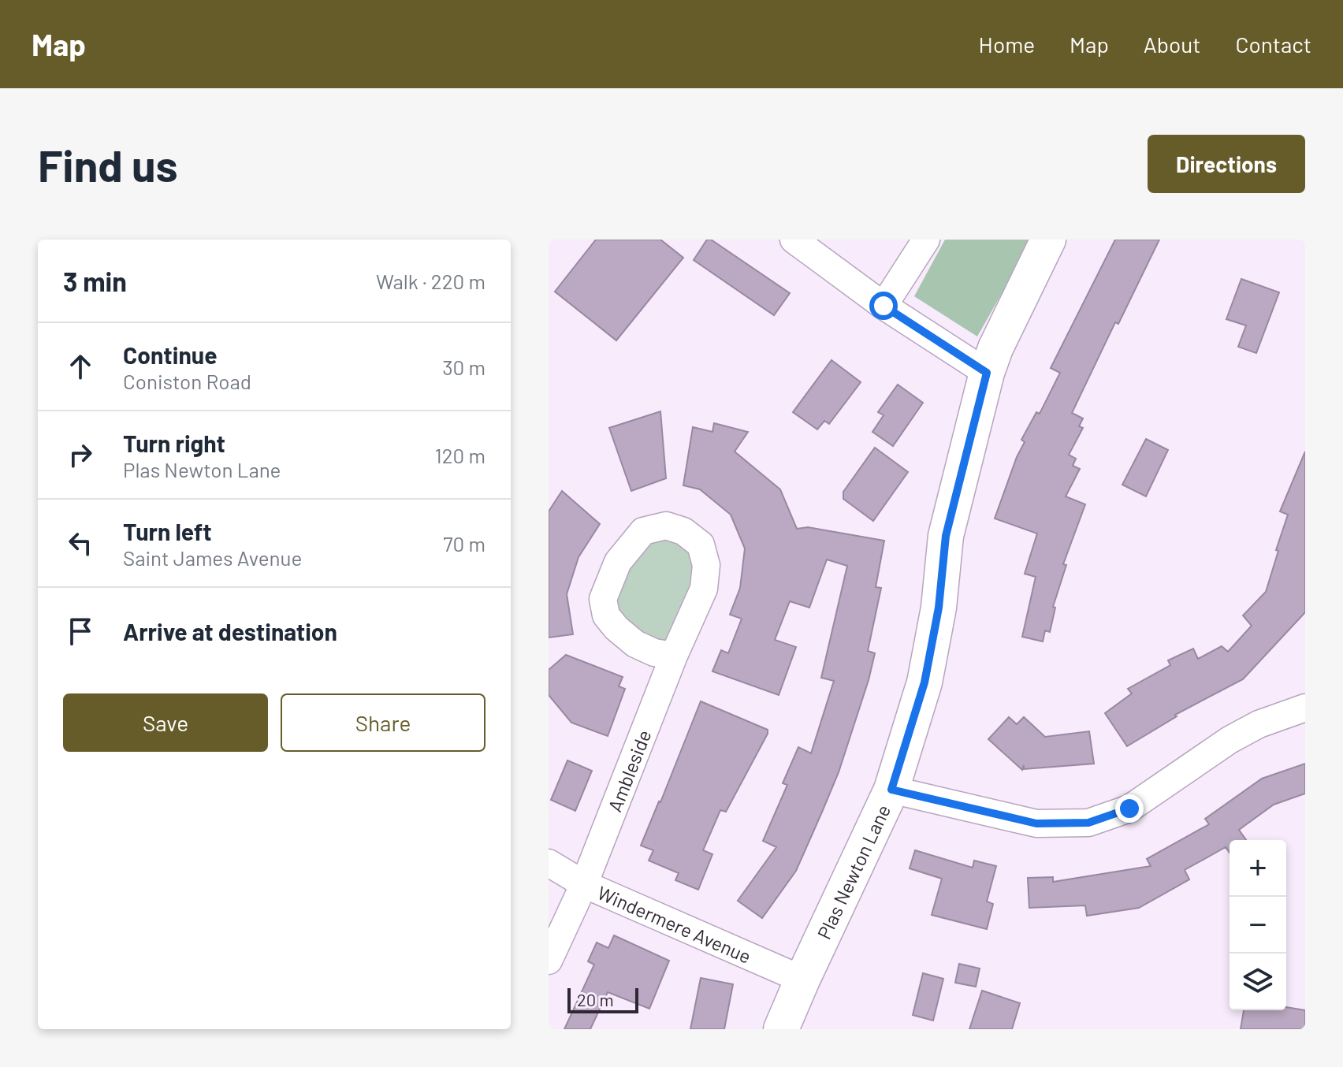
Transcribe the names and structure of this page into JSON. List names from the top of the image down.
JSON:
{
  "streets": {
    "street": ["Ambleside", "Plas Newton Lane", "Windermere Avenue"]
  },
  "crossings": [
    ["Ambleside", "Windermere Avenue"],
    ["Plas Newton Lane", "Windermere Avenue"]
  ],
  "scale_bar": "20 m",
  "page": {
    "header": "Map",
    "nav": [
      "Home",
      "Map",
      "About",
      "Contact"
    ],
    "buttons": [
      "Directions",
      ["Save", "Share"]
    ],
    "title": "Find us",
    "heading": ["3 min", "Walk · 220 m"],
    "list": [
      ["Continue", "Coniston Road", "30 m"],
      ["Turn right", "Plas Newton Lane", "120 m"],
      ["Turn left", "Saint James Avenue", "70 m"],
      "Arrive at destination"
    ],
    "map_buttons": ["+", "−"],
    "scale": "20 m"
  }
}
